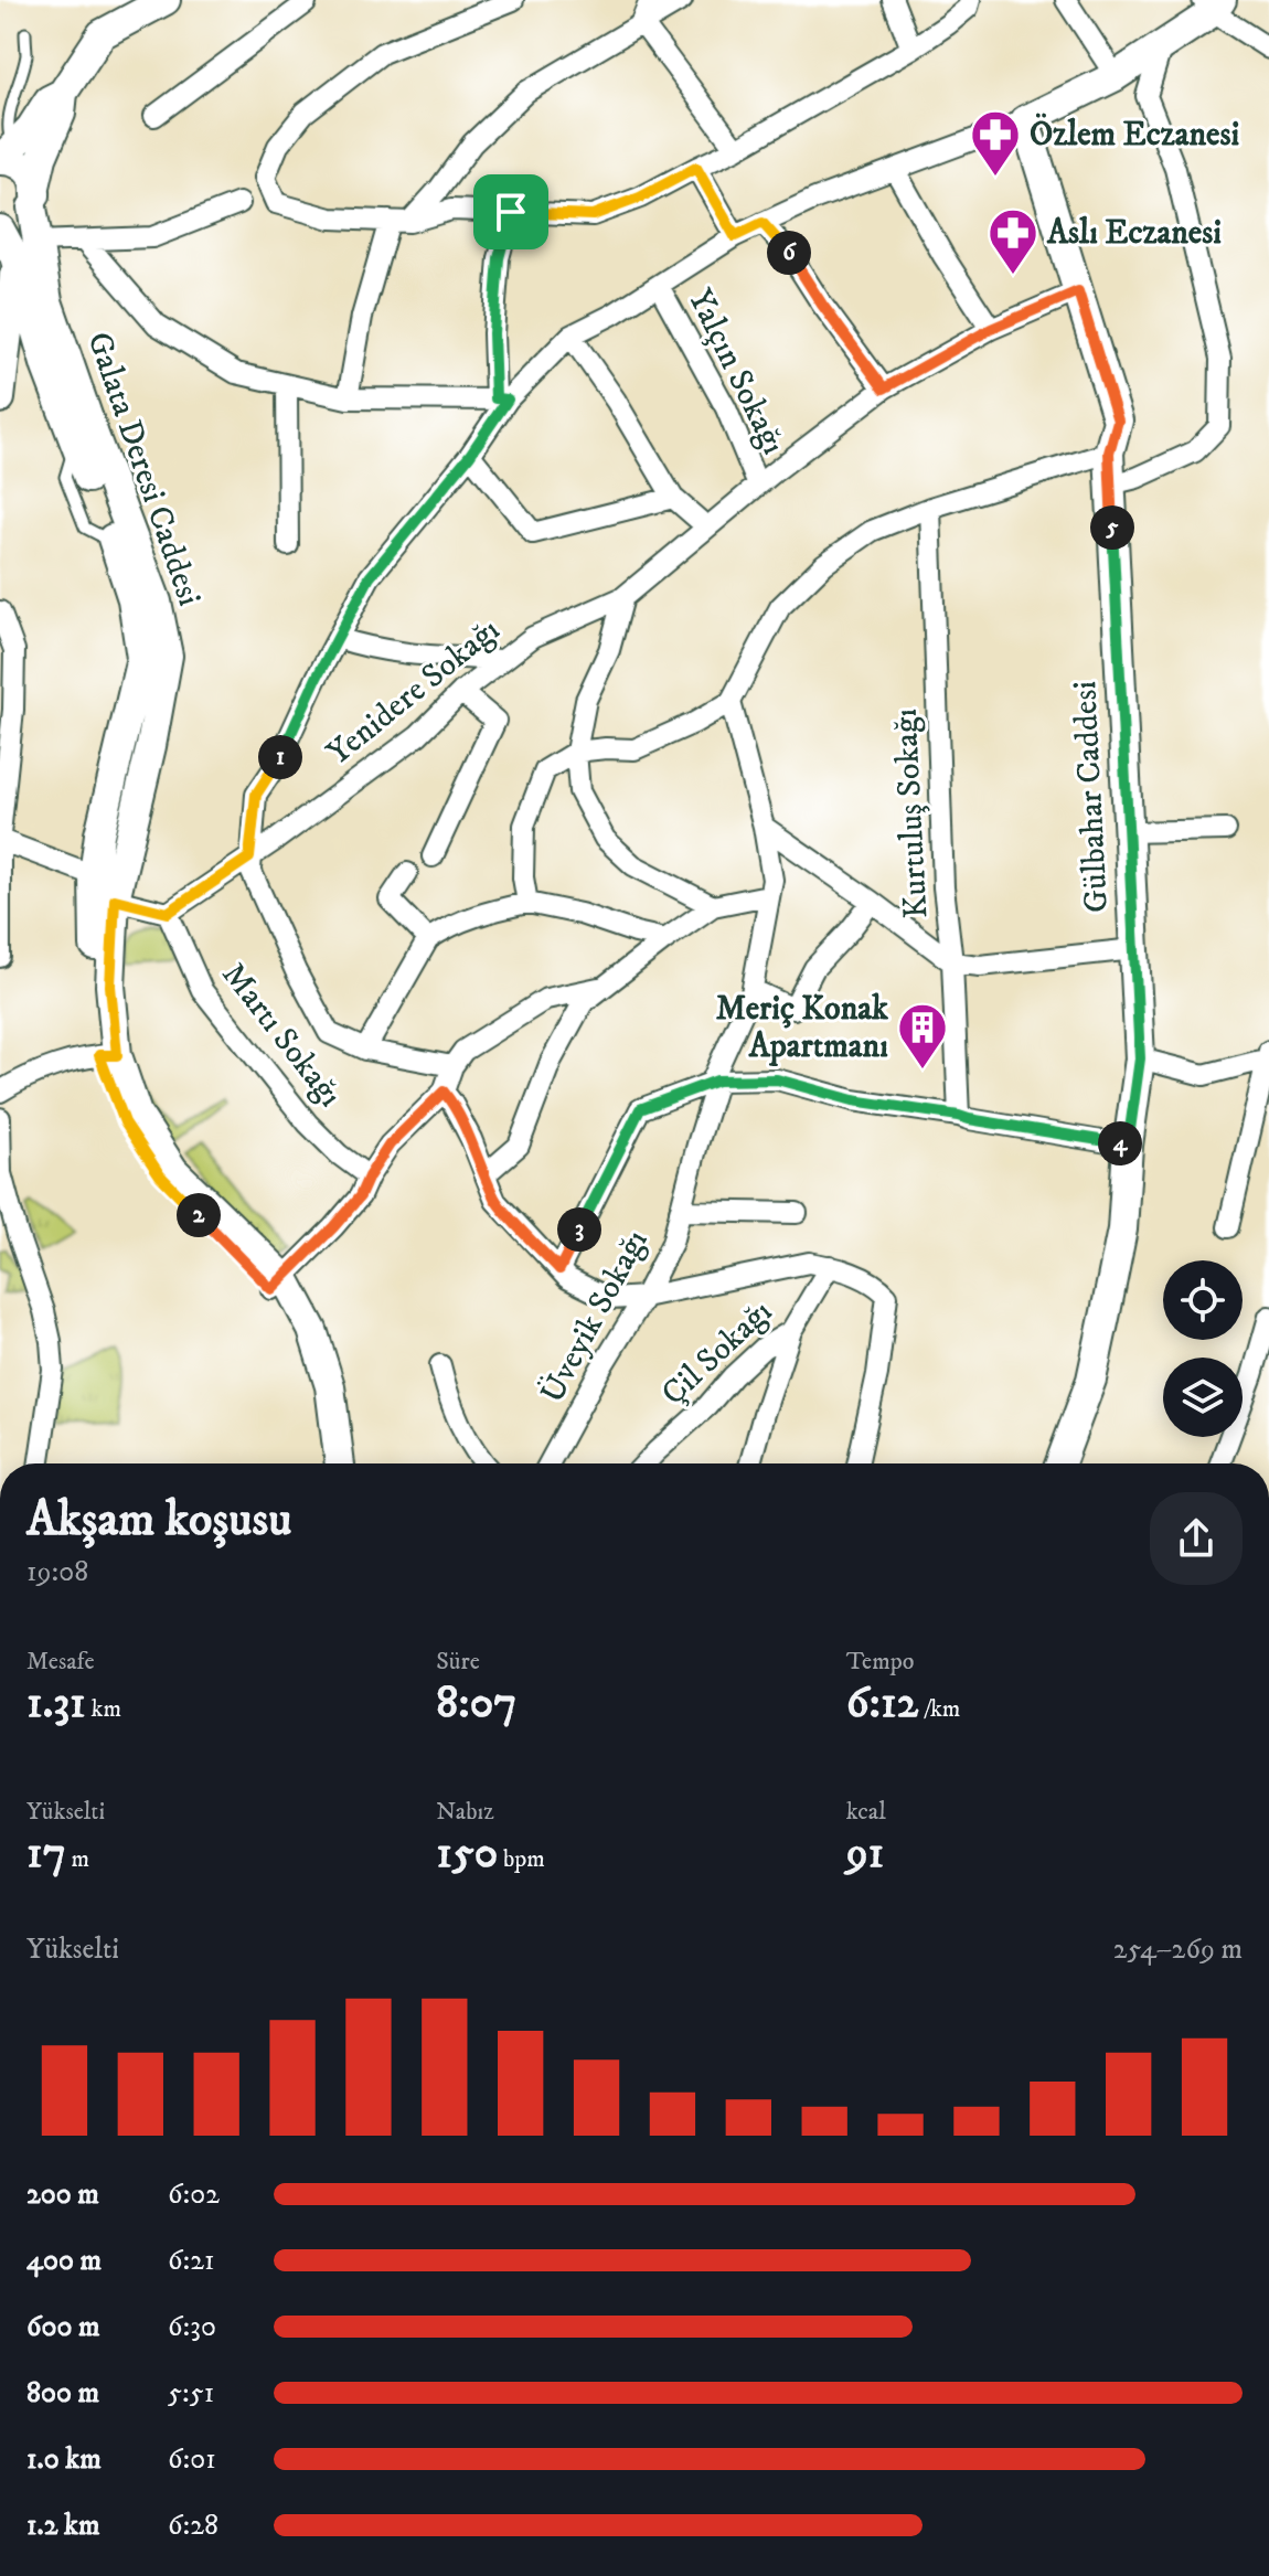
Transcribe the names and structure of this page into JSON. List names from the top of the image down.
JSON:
{
  "streets": {
    "main road": ["Galata Deresi Caddesi", "Gülbahar Caddesi"],
    "street": [
      "Yalçın Sokağı",
      "Yenidere Sokağı",
      "Kurtuluş Sokağı",
      "Martı Sokağı",
      "Üveyik Sokağı",
      "Çil Sokağı"
    ]
  },
  "crossings": [
    ["Yalçın Sokağı", "Yenidere Sokağı"],
    ["Yenidere Sokağı", "Gülbahar Caddesi"],
    ["Yenidere Sokağı", "Martı Sokağı"]
  ],
  "places": {
    "pharmacy": ["Özlem Eczanesi", "Aslı Eczanesi"],
    "building": ["Meriç Konak Apartmanı"]
  },
  "page": {
    "pins": [
      "6",
      "5",
      "1",
      "4",
      "2",
      "3"
    ],
    "heading": ["Akşam koşusu", "19:08"],
    "stats": [
      ["Mesafe", "1.31 km"],
      ["Süre", "8:07"],
      ["Tempo", "6:12 /km"],
      ["Yükselti", "17 m"],
      ["Nabız", "150 bpm"],
      ["kcal", "91"]
    ],
    "chart": ["Yükselti", "254–269 m"],
    "list": [
      {
        "name": "200 m",
        "note": "6:02"
      },
      {
        "name": "400 m",
        "note": "6:21"
      },
      {
        "name": "600 m",
        "note": "6:30"
      },
      {
        "name": "800 m",
        "note": "5:51"
      },
      {
        "name": "1.0 km",
        "note": "6:01"
      },
      {
        "name": "1.2 km",
        "note": "6:28"
      }
    ]
  }
}
